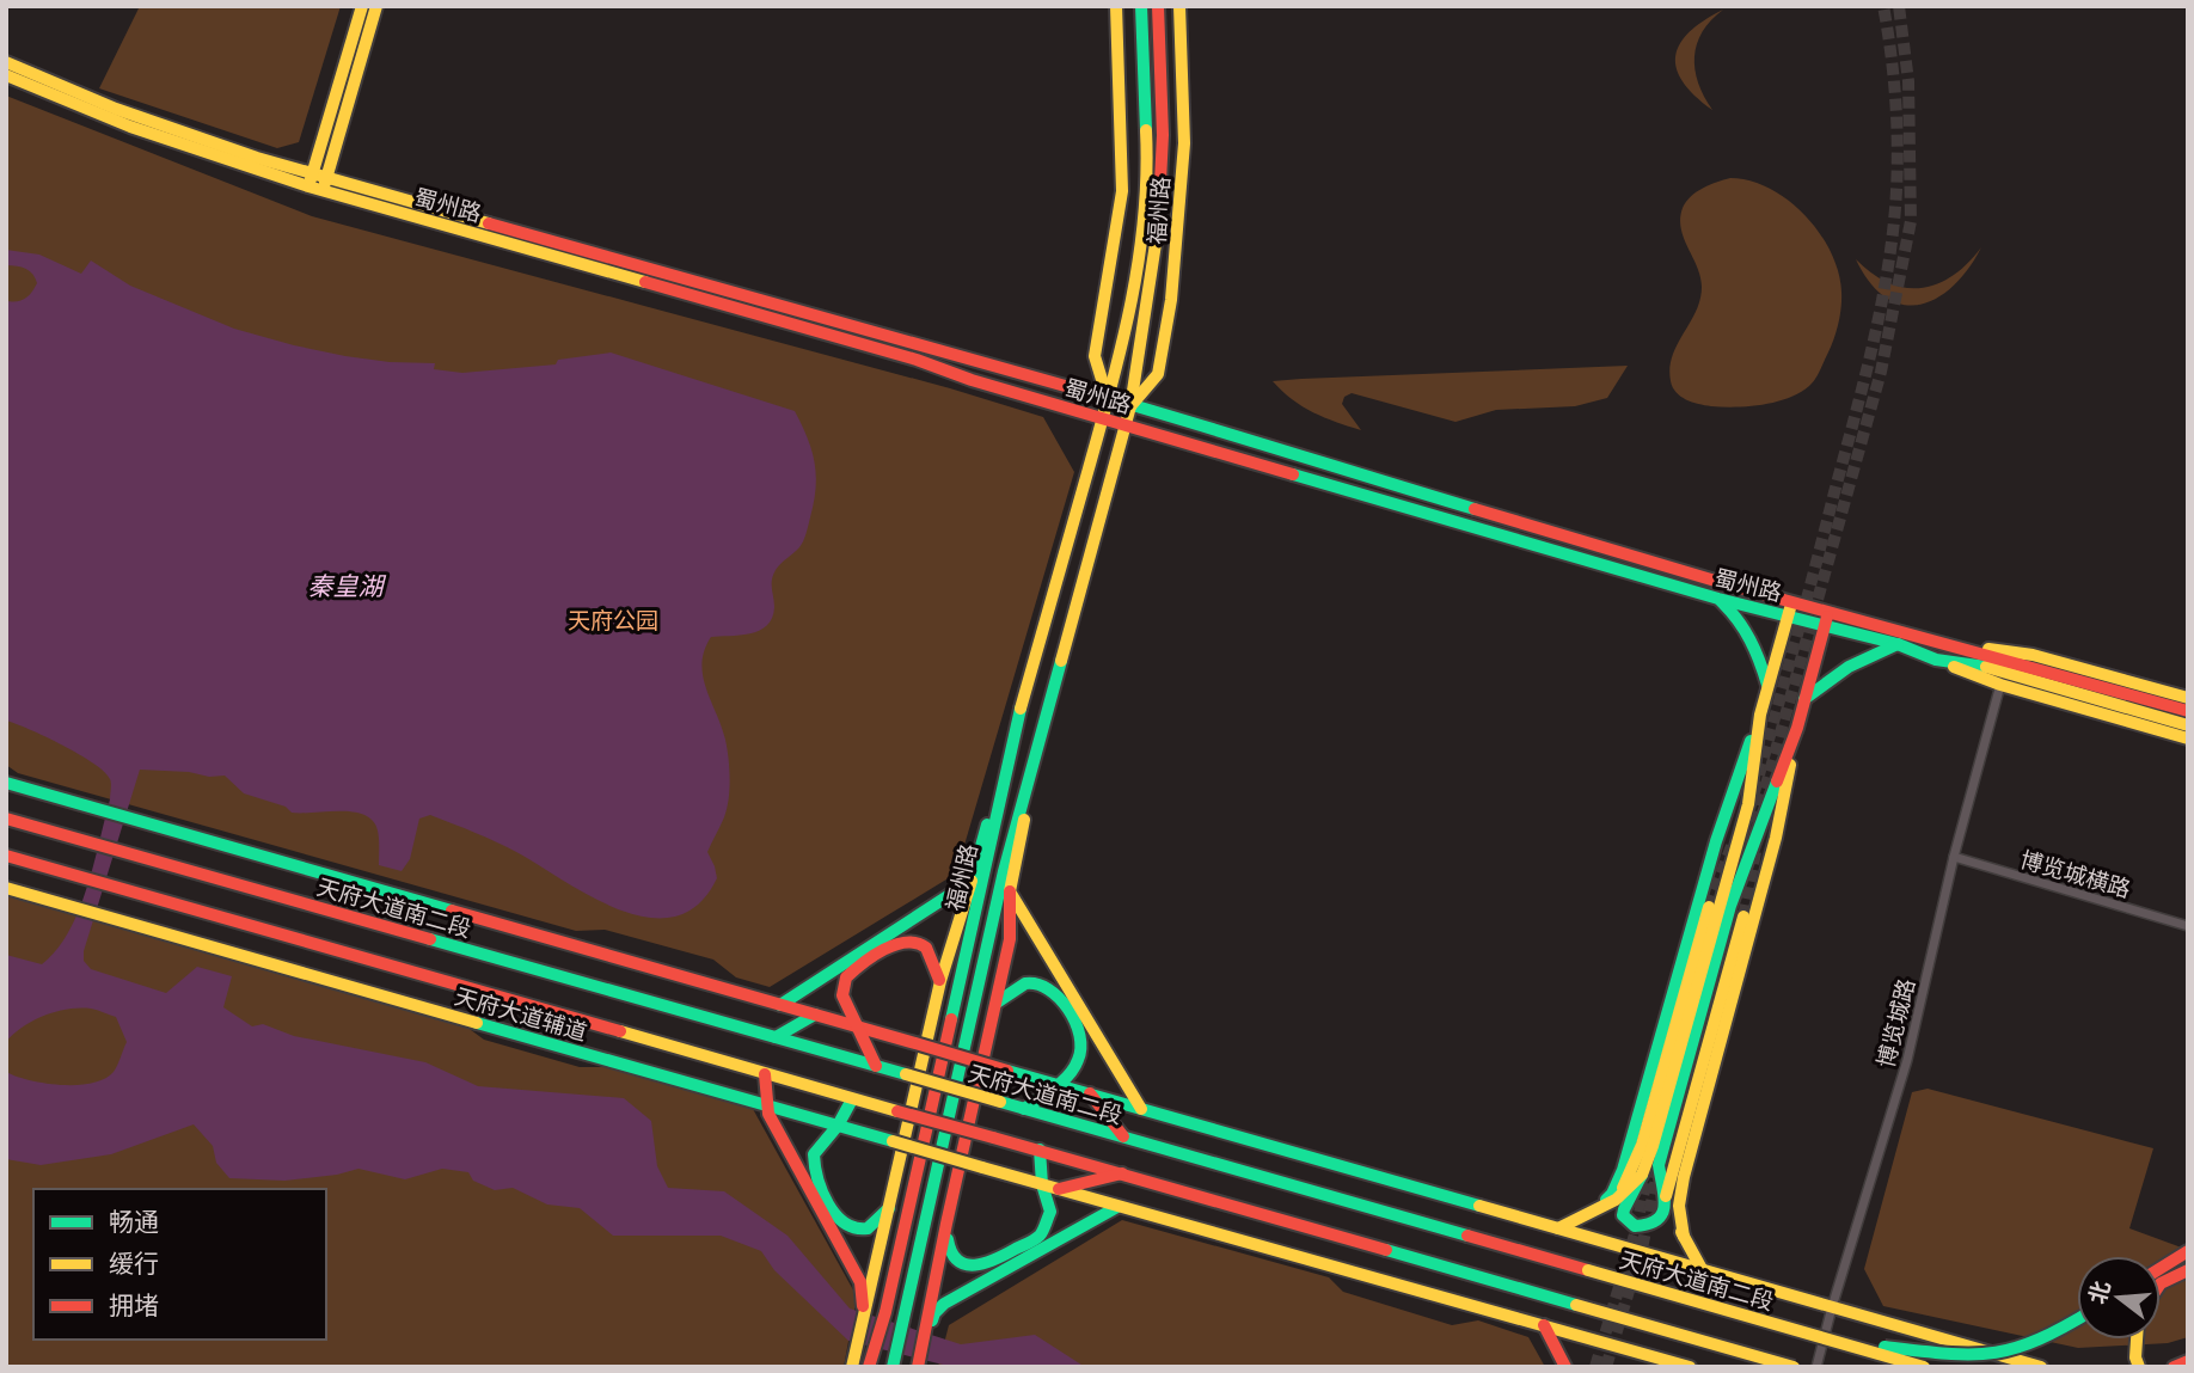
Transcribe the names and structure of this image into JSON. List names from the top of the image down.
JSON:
{
  "streets": {
    "main road": [
      "蜀州路",
      "福州路",
      "天府大道南二段",
      "天府大道辅道"
    ],
    "street": ["博览城横路", "博览城路"]
  },
  "crossings": [
    ["蜀州路", "福州路"],
    ["博览城横路", "博览城路"]
  ],
  "water": ["秦皇湖"],
  "parks": ["天府公园"],
  "legend": ["畅通", "缓行", "拥堵"],
  "north": "left"
}
